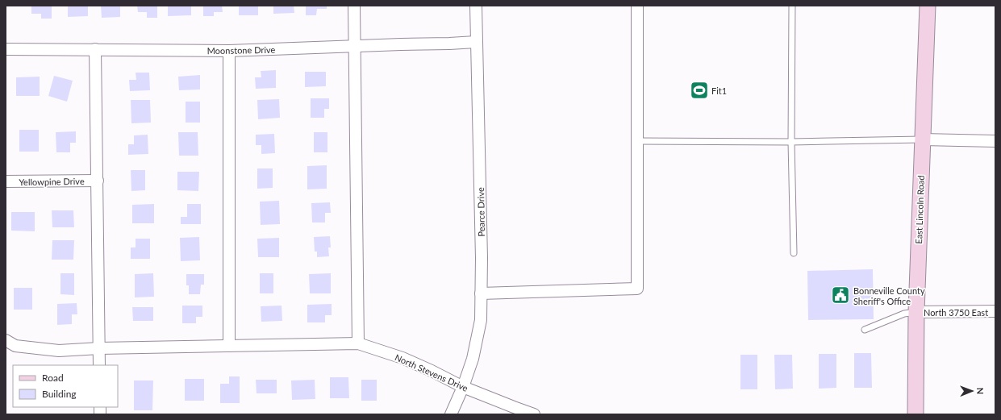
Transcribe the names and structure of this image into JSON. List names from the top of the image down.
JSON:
{
  "streets": {
    "main road": ["East Lincoln Road"],
    "street": [
      "Moonstone Drive",
      "Yellowpine Drive",
      "Pearce Drive",
      "North 3750 East",
      "North Stevens Drive"
    ]
  },
  "crossings": [
    ["Moonstone Drive", "Pearce Drive"],
    ["East Lincoln Road", "North 3750 East"],
    ["Pearce Drive", "North Stevens Drive"]
  ],
  "places": {
    "sports": ["Fit1"],
    "public building": ["Bonneville County Sheriff's Office"]
  },
  "legend": ["Road", "Building"],
  "north": "right"
}
